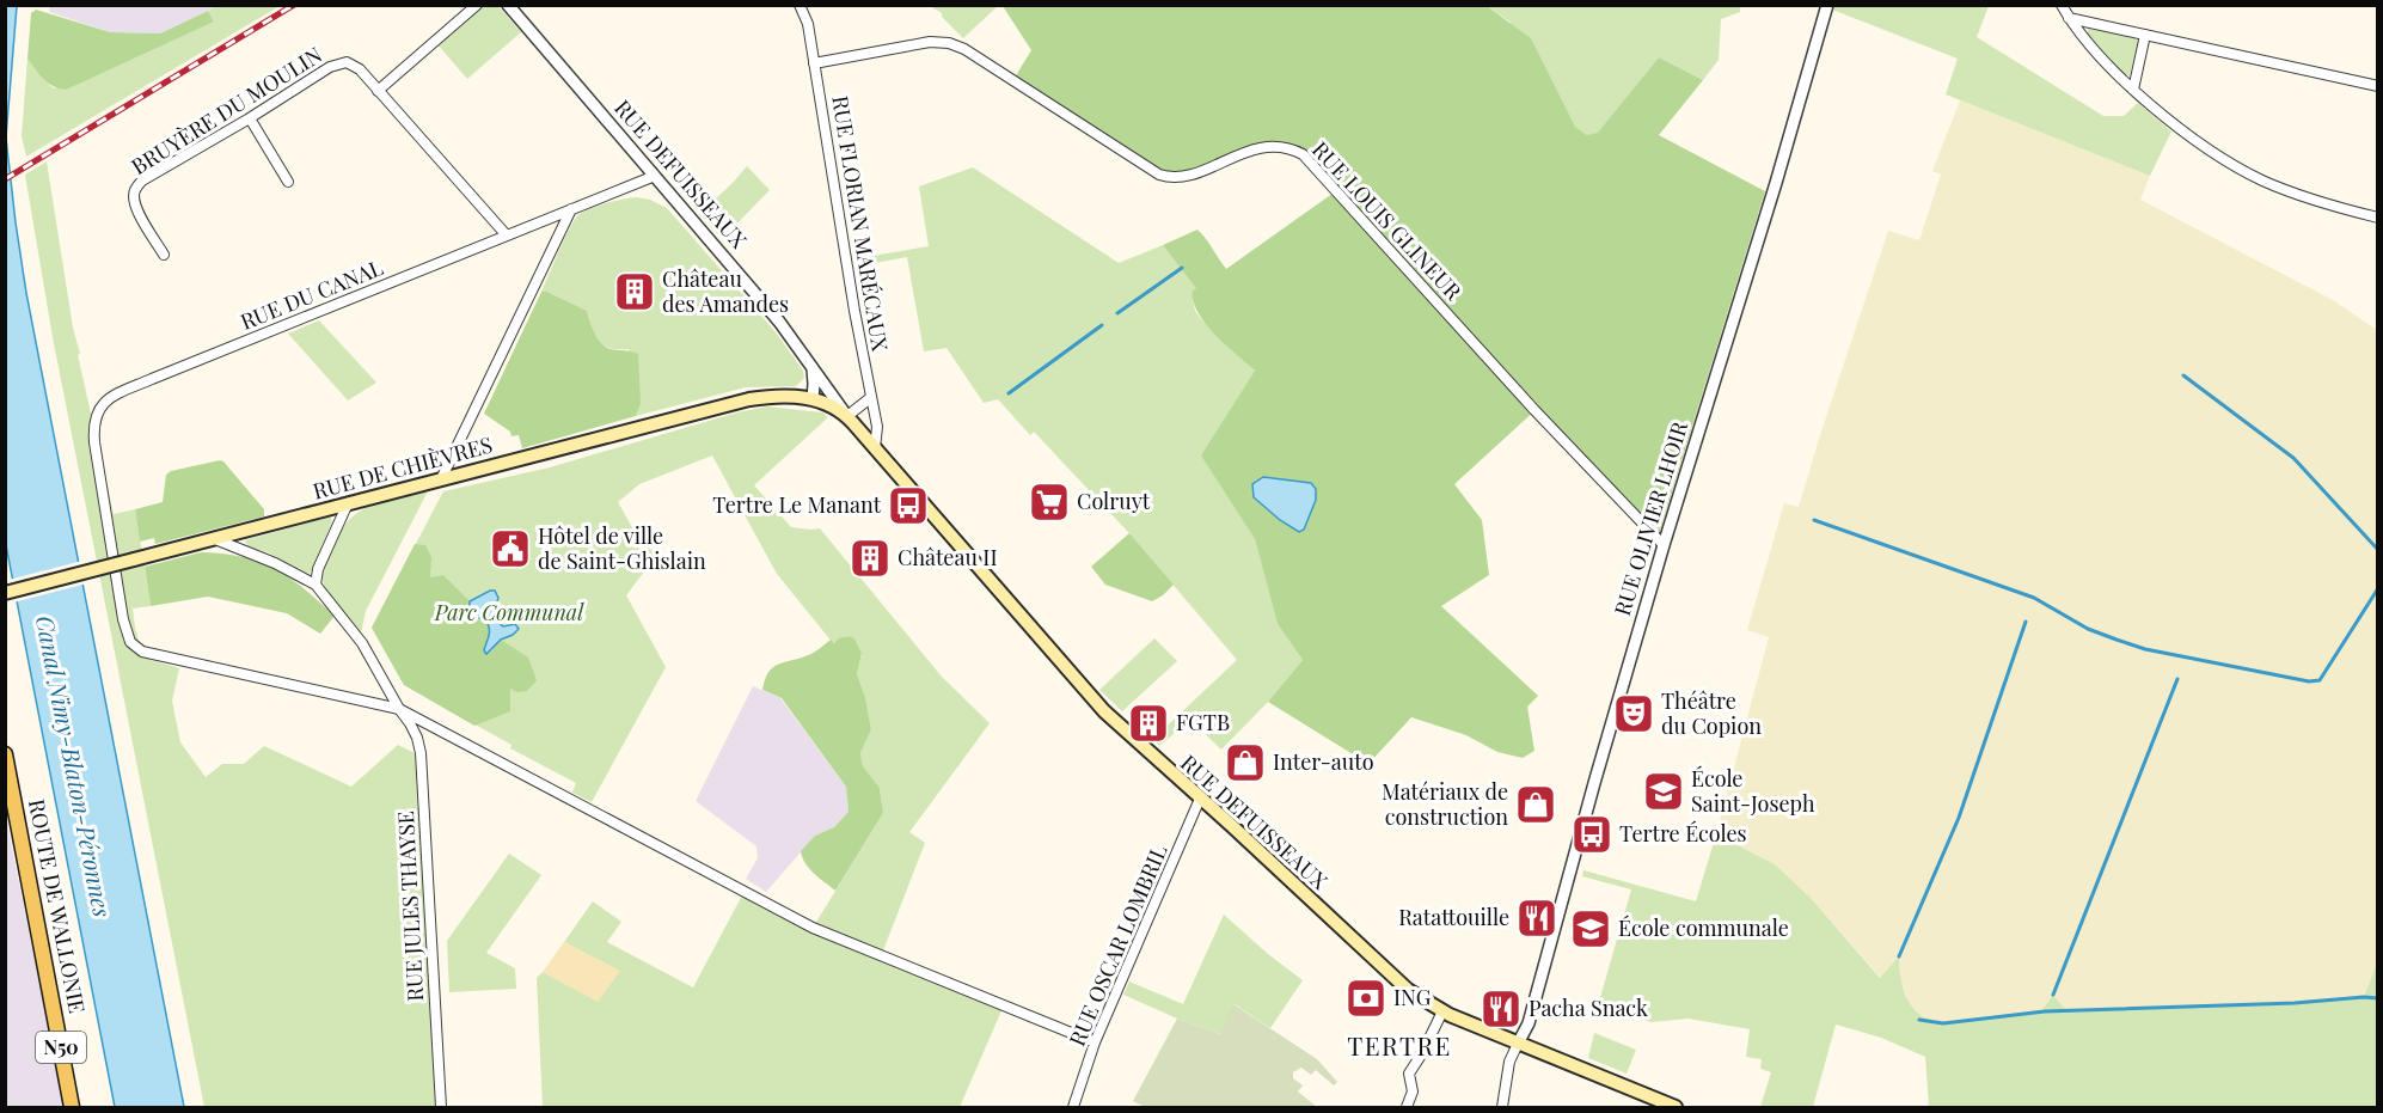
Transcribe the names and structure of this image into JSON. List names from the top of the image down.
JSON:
{
  "streets": {
    "main road": [
      "RUE DEFUISSEAUX",
      "RUE DE CHIÈVRES",
      "ROUTE DE WALLONIE",
      "N50"
    ],
    "street": [
      "BRUYÈRE DU MOULIN",
      "RUE LOUIS GLINEUR",
      "RUE FLORIAN MARÉCAUX",
      "RUE DU CANAL",
      "RUE OLIVIER LHOIR",
      "RUE JULES THAYSE",
      "RUE OSCAR LOMBRIL"
    ]
  },
  "crossings": [
    ["BRUYÈRE DU MOULIN", "RUE DU CANAL"],
    ["RUE DEFUISSEAUX", "RUE FLORIAN MARÉCAUX"],
    ["RUE DEFUISSEAUX", "RUE DU CANAL"],
    ["RUE DEFUISSEAUX", "RUE DE CHIÈVRES"],
    ["RUE DEFUISSEAUX", "RUE OLIVIER LHOIR"],
    ["RUE DEFUISSEAUX", "RUE OSCAR LOMBRIL"],
    ["RUE LOUIS GLINEUR", "RUE FLORIAN MARÉCAUX"],
    ["RUE LOUIS GLINEUR", "RUE OLIVIER LHOIR"],
    ["RUE DU CANAL", "RUE JULES THAYSE"]
  ],
  "districts": ["TERTRE"],
  "water": ["Canal Nimy-Blaton-Péronnes"],
  "parks": ["Parc Communal"],
  "places": {
    "building": ["Château des Amandes", "Château II", "FGTB"],
    "supermarket": ["Colruyt"],
    "bus stop": ["Tertre Le Manant", "Tertre Écoles"],
    "public building": ["Hôtel de ville de Saint-Ghislain"],
    "theatre": ["Théâtre du Copion"],
    "shop": ["Inter-auto", "Matériaux de construction"],
    "school or university": ["École Saint-Joseph", "École communale"],
    "restaurant": ["Ratattouille", "Pacha Snack"],
    "bank": ["ING"]
  }
}
